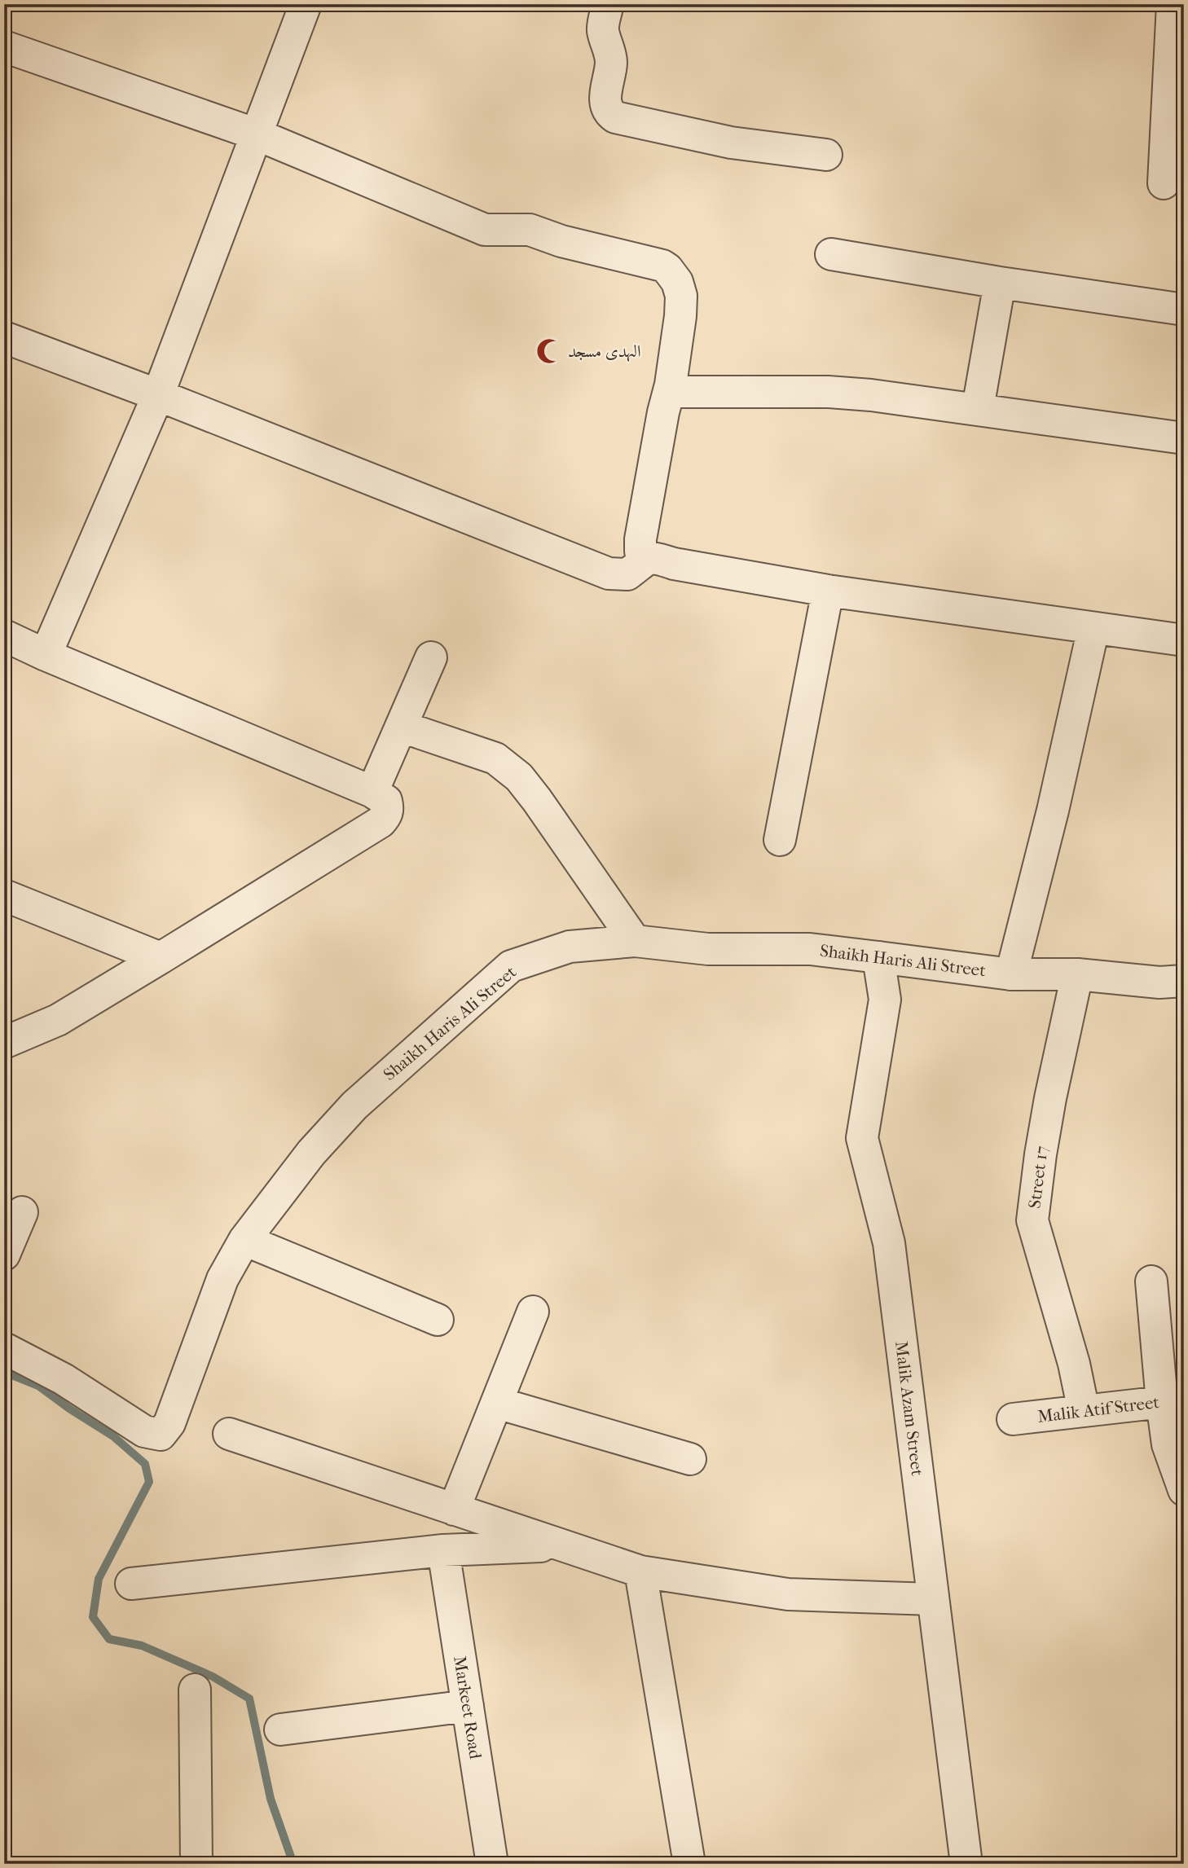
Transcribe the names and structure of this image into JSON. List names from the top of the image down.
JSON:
{
  "streets": {
    "street": [
      "Shaikh Haris Ali Street",
      "Street 17",
      "Malik Azam Street",
      "Malik Atif Street",
      "Markeet Road"
    ]
  },
  "crossings": [
    ["Shaikh Haris Ali Street", "Street 17"],
    ["Shaikh Haris Ali Street", "Malik Azam Street"],
    ["Street 17", "Malik Atif Street"]
  ],
  "places": {
    "mosque": ["الہدی مسجد"]
  }
}
